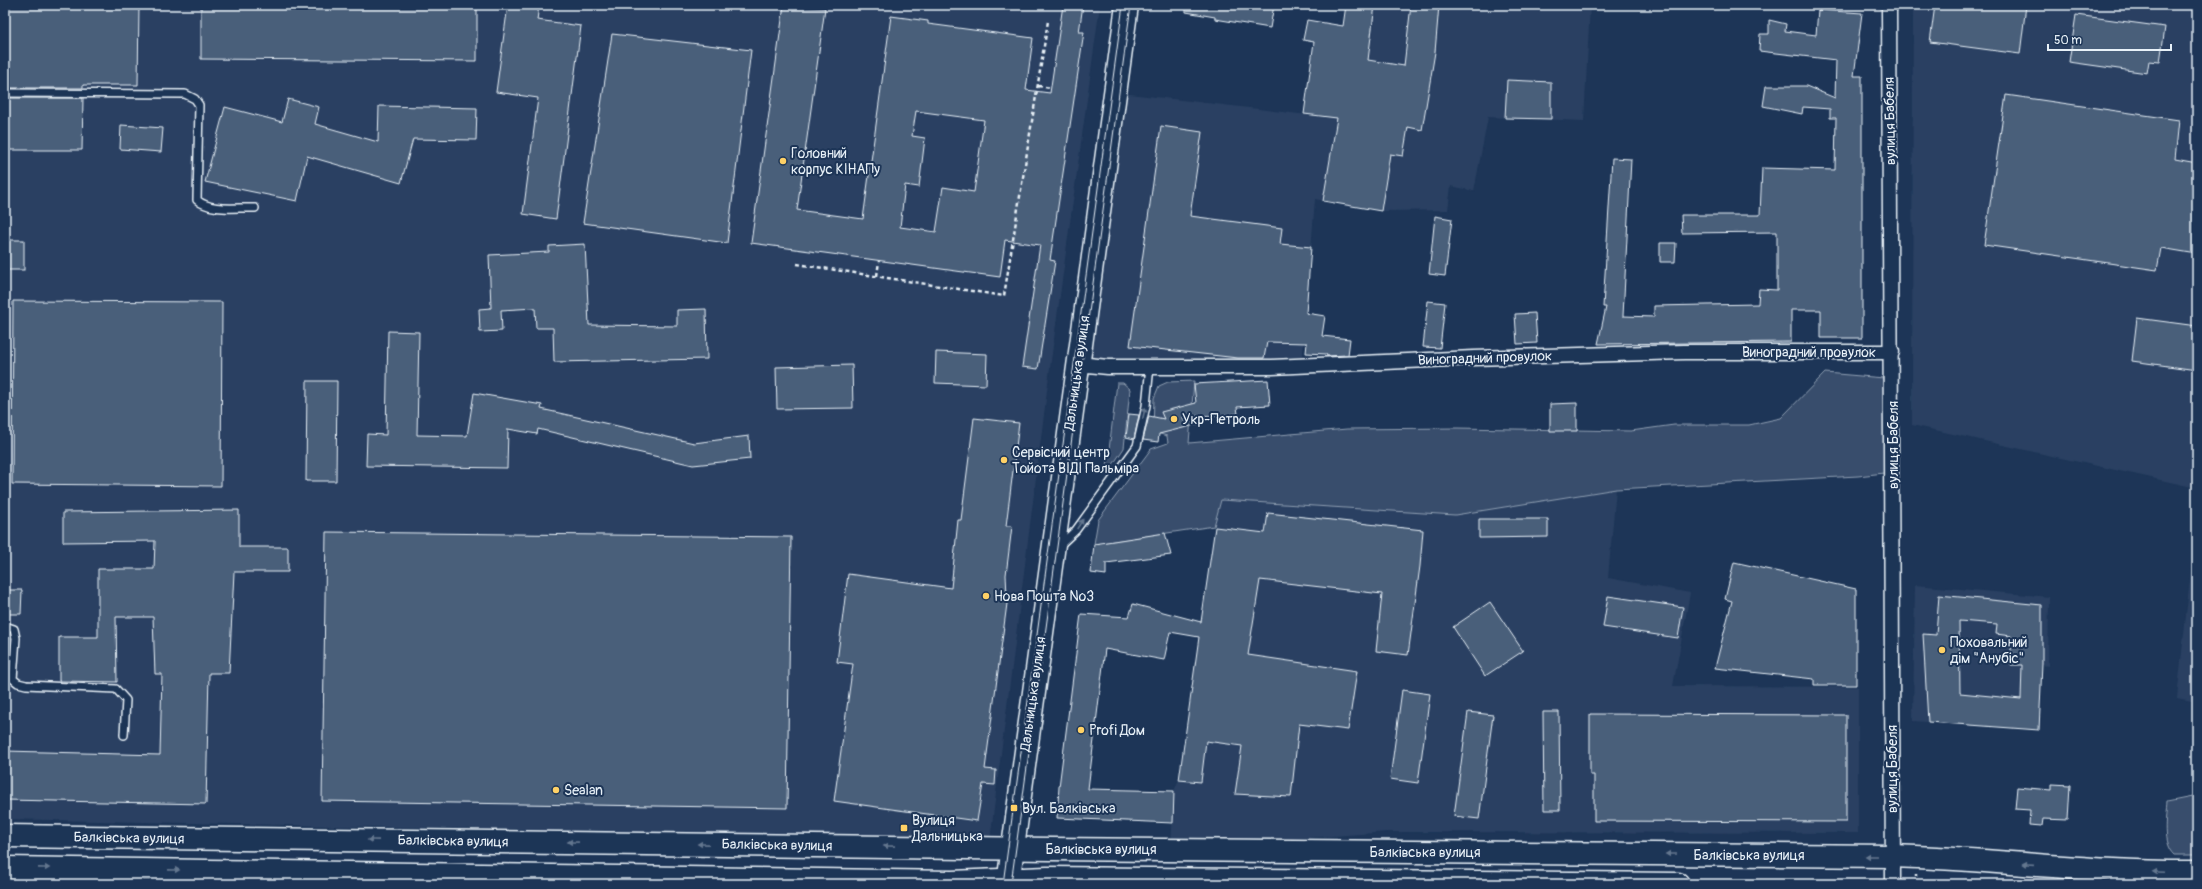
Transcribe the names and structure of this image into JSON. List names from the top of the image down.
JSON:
{
  "streets": {
    "main road": ["Дальницька вулиця", "Балківська вулиця"],
    "street": ["вулиця Бабеля", "Виноградний провулок"]
  },
  "crossings": [
    ["вулиця Бабеля", "Виноградний провулок"],
    ["вулиця Бабеля", "Балківська вулиця"],
    ["Виноградний провулок", "Дальницька вулиця"],
    ["Дальницька вулиця", "Балківська вулиця"]
  ],
  "places": {
    "other": [
      "Головний корпус КІНАПу",
      "Укр-Петроль",
      "Сервісний центр Тойота ВІДІ Пальміра",
      "Нова Пошта №3",
      "Поховальний дім \"Анубіс\"",
      "Profi Дом",
      "Sealan"
    ],
    "transit": ["Вул. Балківська", "Вулиця Дальницька"]
  },
  "scale_bar": "50 m"
}
